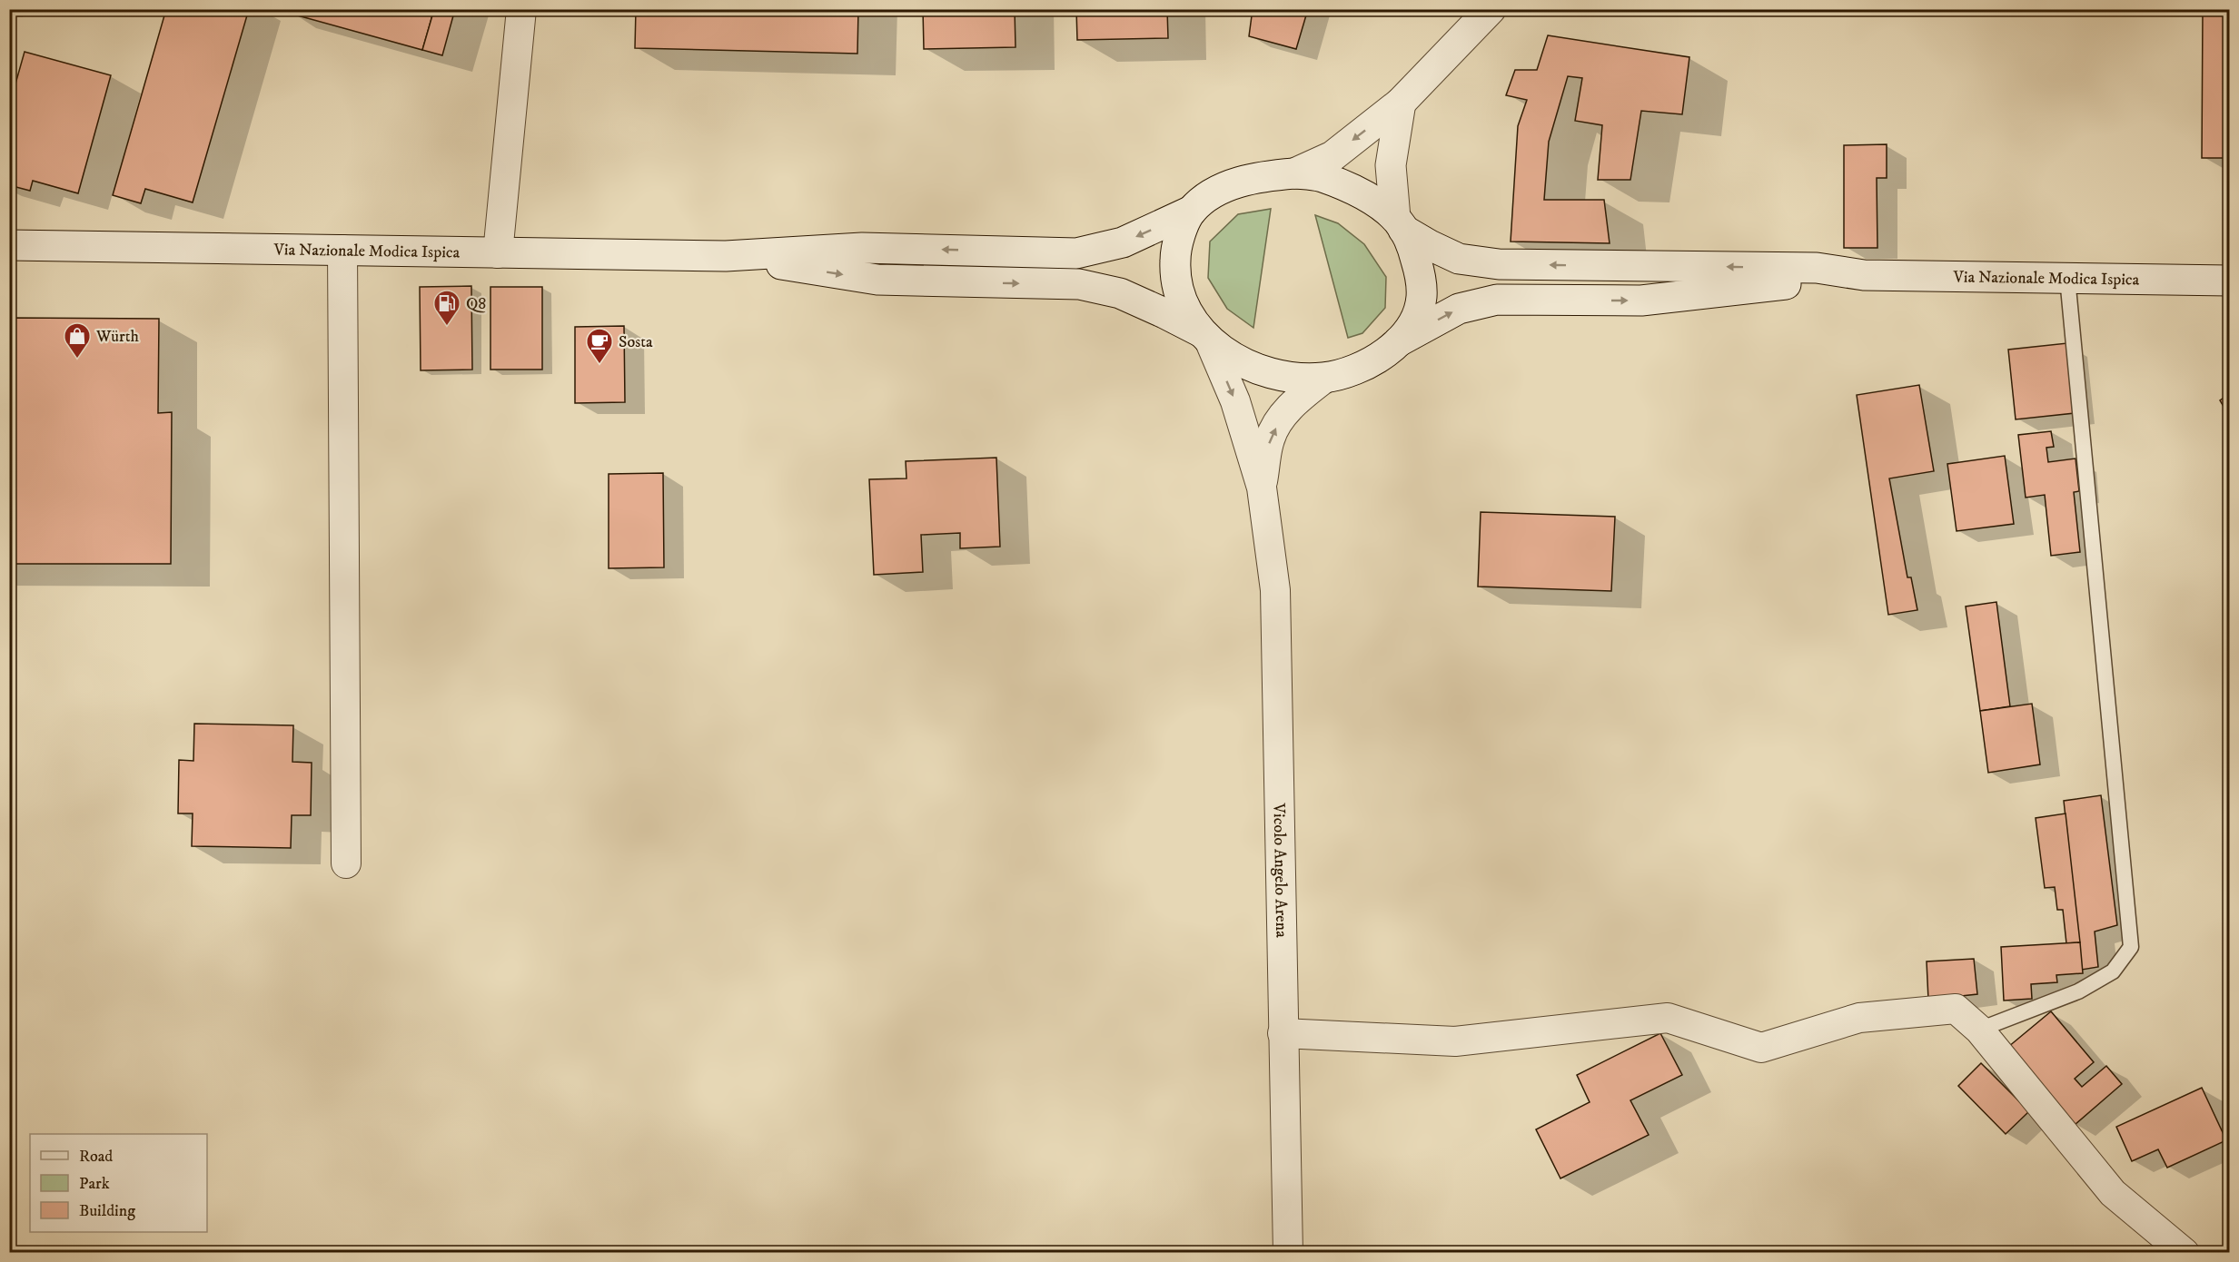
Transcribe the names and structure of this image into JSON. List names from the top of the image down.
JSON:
{
  "streets": {
    "main road": ["Via Nazionale Modica Ispica"],
    "street": ["Vicolo Angelo Arena"]
  },
  "places": {
    "fuel station": ["Q8"],
    "shop": ["Würth"],
    "cafe": ["Sosta"]
  },
  "legend": ["Road", "Park", "Building"]
}
